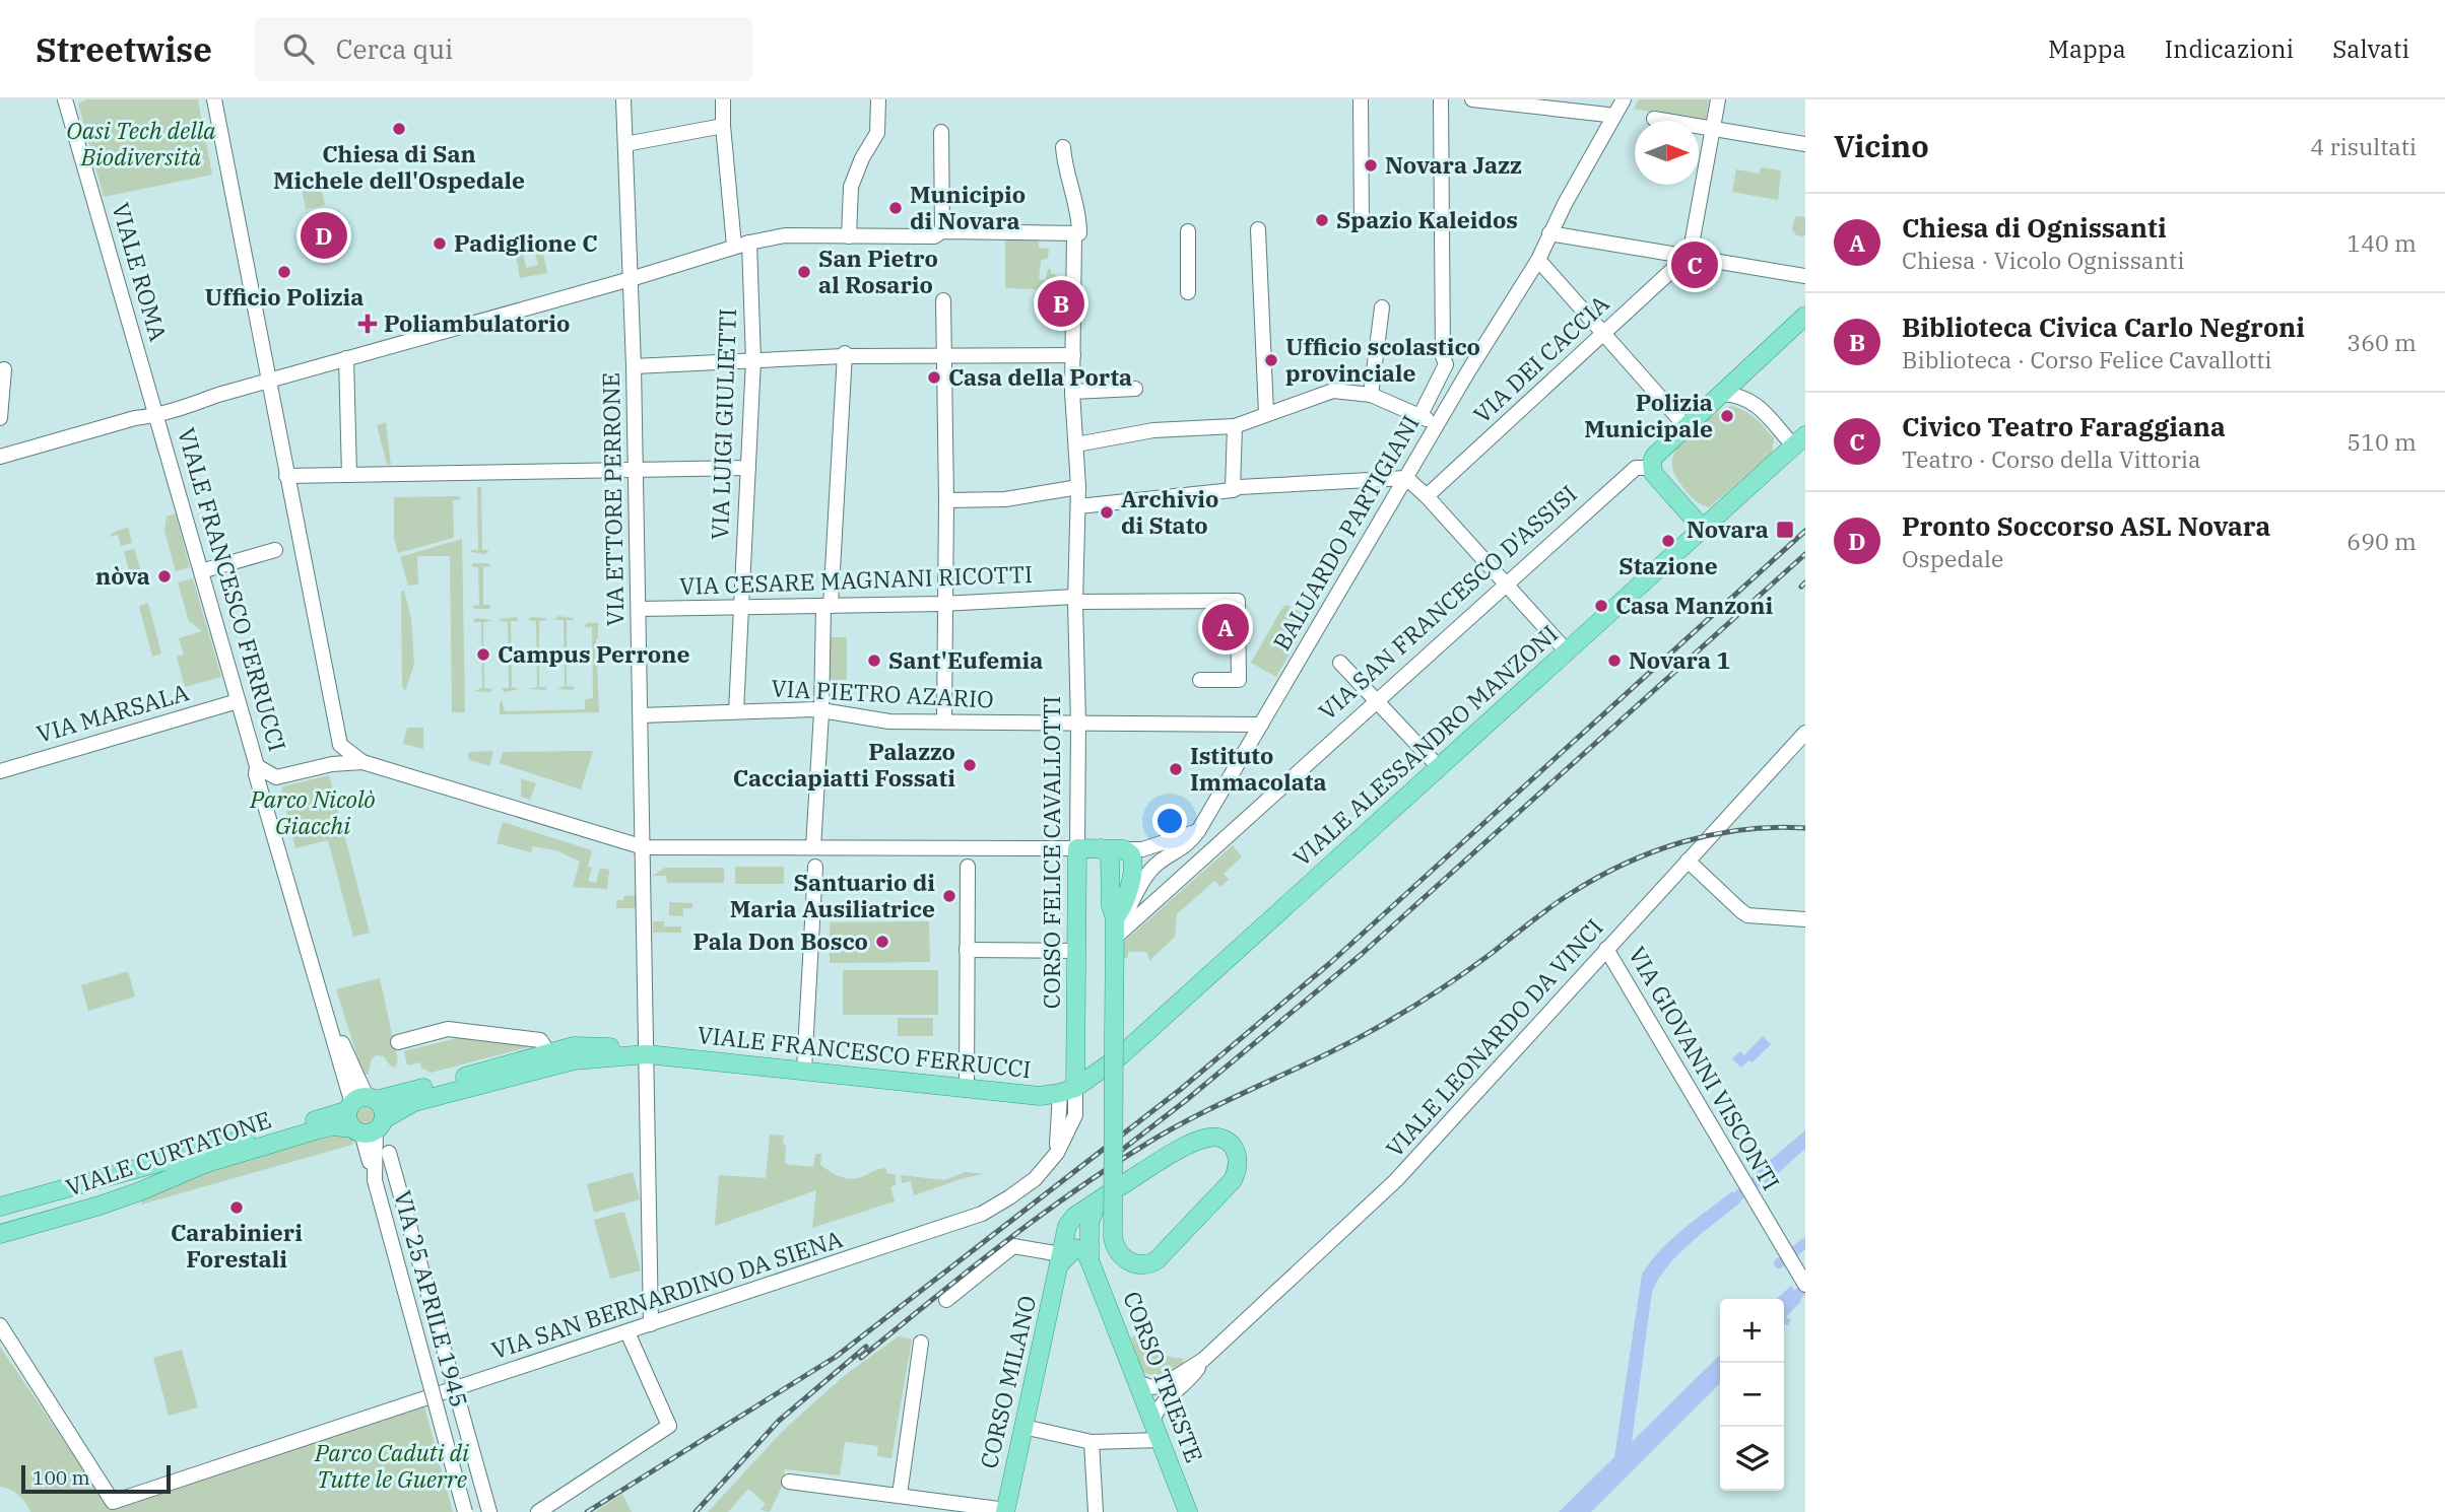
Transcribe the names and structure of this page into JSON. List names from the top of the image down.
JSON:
{
  "streets": {
    "main road": [
      "VIALE FRANCESCO FERRUCCI",
      "VIALE ALESSANDRO MANZONI",
      "CORSO FELICE CAVALLOTTI",
      "VIALE CURTATONE",
      "CORSO TRIESTE",
      "CORSO MILANO"
    ],
    "street": [
      "VIALE ROMA",
      "VIA DEI CACCIA",
      "VIA LUIGI GIULIETTI",
      "VIA ETTORE PERRONE",
      "BALUARDO PARTIGIANI",
      "VIA CESARE MAGNANI RICOTTI",
      "VIA SAN FRANCESCO D'ASSISI",
      "VIA PIETRO AZARIO",
      "VIA MARSALA",
      "VIALE LEONARDO DA VINCI",
      "VIA GIOVANNI VISCONTI",
      "VIA SAN BERNARDINO DA SIENA",
      "VIA 25 APRILE 1945"
    ]
  },
  "crossings": [
    ["VIALE ROMA", "VIALE FRANCESCO FERRUCCI"],
    ["VIA LUIGI GIULIETTI", "VIA CESARE MAGNANI RICOTTI"],
    ["VIA LUIGI GIULIETTI", "VIA PIETRO AZARIO"],
    ["VIA ETTORE PERRONE", "VIA CESARE MAGNANI RICOTTI"],
    ["VIA ETTORE PERRONE", "VIALE FRANCESCO FERRUCCI"],
    ["VIA ETTORE PERRONE", "VIA PIETRO AZARIO"],
    ["VIA ETTORE PERRONE", "VIALE CURTATONE"],
    ["VIA ETTORE PERRONE", "VIA SAN BERNARDINO DA SIENA"],
    ["BALUARDO PARTIGIANI", "VIA SAN FRANCESCO D'ASSISI"],
    ["BALUARDO PARTIGIANI", "VIA PIETRO AZARIO"],
    ["VIA CESARE MAGNANI RICOTTI", "CORSO FELICE CAVALLOTTI"],
    ["VIALE FRANCESCO FERRUCCI", "VIA MARSALA"],
    ["VIALE FRANCESCO FERRUCCI", "VIALE ALESSANDRO MANZONI"],
    ["VIALE FRANCESCO FERRUCCI", "CORSO FELICE CAVALLOTTI"],
    ["VIALE FRANCESCO FERRUCCI", "VIALE CURTATONE"],
    ["VIALE FRANCESCO FERRUCCI", "VIA SAN BERNARDINO DA SIENA"],
    ["VIA SAN FRANCESCO D'ASSISI", "CORSO MILANO"],
    ["VIA PIETRO AZARIO", "CORSO FELICE CAVALLOTTI"],
    ["VIALE ALESSANDRO MANZONI", "CORSO FELICE CAVALLOTTI"],
    ["VIALE ALESSANDRO MANZONI", "VIA SAN BERNARDINO DA SIENA"],
    ["CORSO FELICE CAVALLOTTI", "VIA SAN BERNARDINO DA SIENA"],
    ["VIALE LEONARDO DA VINCI", "VIA GIOVANNI VISCONTI"],
    ["VIALE LEONARDO DA VINCI", "CORSO TRIESTE"],
    ["VIALE CURTATONE", "VIA 25 APRILE 1945"]
  ],
  "parks": ["Oasi Tech della Biodiversità", "Parco Nicolò Giacchi", "Parco Caduti di Tutte le Guerre"],
  "places": {
    "other": [
      "Chiesa di San Michele dell'Ospedale",
      "Novara Jazz",
      "Municipio di Novara",
      "Spazio Kaleidos",
      "Padiglione C",
      "Ufficio Polizia",
      "San Pietro al Rosario",
      "Ufficio scolastico provinciale",
      "Casa della Porta",
      "Polizia Municipale",
      "Archivio di Stato",
      "Stazione",
      "nòva",
      "Casa Manzoni",
      "Campus Perrone",
      "Sant'Eufemia",
      "Novara 1",
      "Palazzo Cacciapiatti Fossati",
      "Istituto Immacolata",
      "Santuario di Maria Ausiliatrice",
      "Pala Don Bosco",
      "Carabinieri Forestali"
    ],
    "health": ["Poliambulatorio"],
    "transit": ["Novara"]
  },
  "scale_bar": "100 m",
  "north": "right",
  "page": {
    "header": "Streetwise",
    "search": "Cerca qui",
    "nav": ["Mappa", "Indicazioni", "Salvati"],
    "heading": ["Vicino", "4 risultati"],
    "list": [
      {
        "mark": "A",
        "name": "Chiesa di Ognissanti",
        "note": "Chiesa · Vicolo Ognissanti",
        "value": "140 m"
      },
      {
        "mark": "B",
        "name": "Biblioteca Civica Carlo Negroni",
        "note": "Biblioteca · Corso Felice Cavallotti",
        "value": "360 m"
      },
      {
        "mark": "C",
        "name": "Civico Teatro Faraggiana",
        "note": "Teatro · Corso della Vittoria",
        "value": "510 m"
      },
      {
        "mark": "D",
        "name": "Pronto Soccorso ASL Novara",
        "note": "Ospedale",
        "value": "690 m"
      }
    ],
    "pins": [
      "D",
      "C",
      "B",
      "A"
    ],
    "map_buttons": ["+", "−"],
    "scale": "100 m"
  }
}
